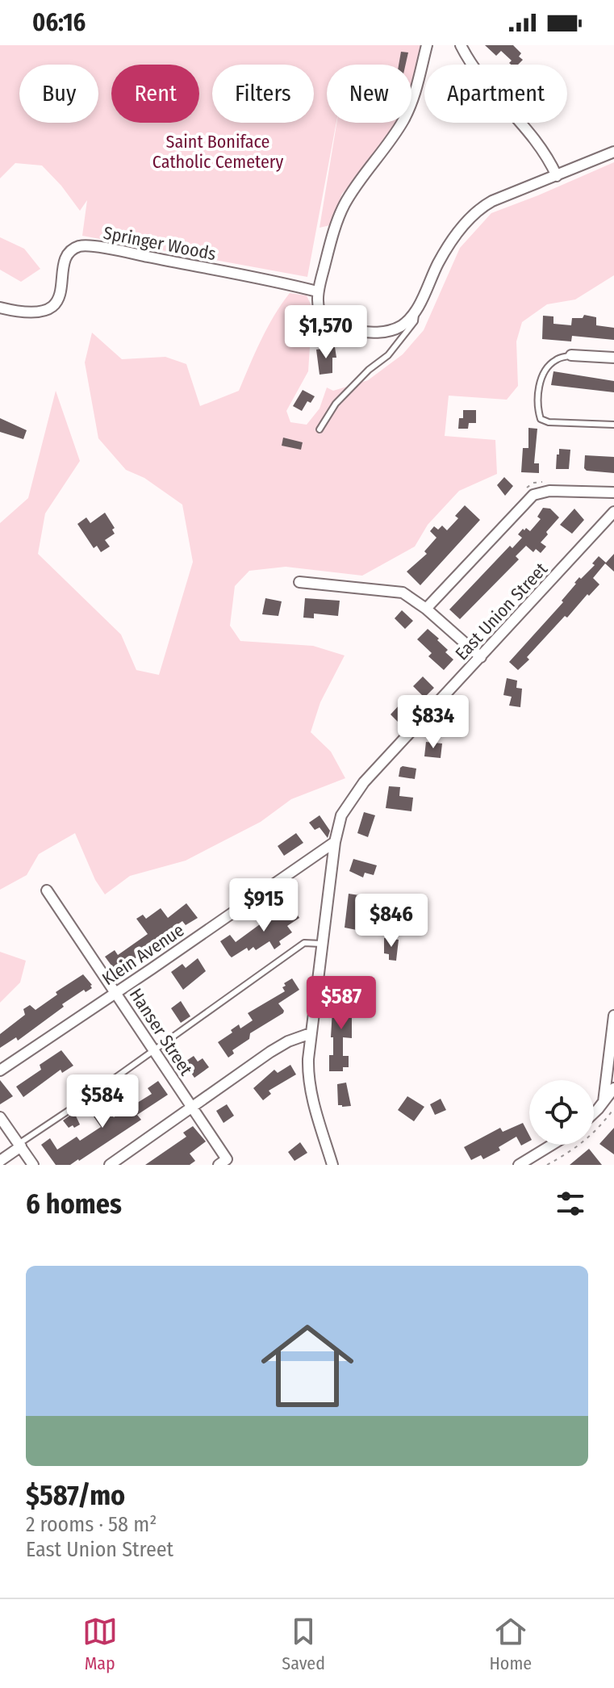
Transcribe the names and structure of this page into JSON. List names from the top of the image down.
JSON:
{
  "streets": {
    "street": [
      "Springer Woods",
      "East Union Street",
      "Klein Avenue",
      "Hanser Street"
    ]
  },
  "crossings": [
    ["East Union Street", "Klein Avenue"],
    ["Klein Avenue", "Hanser Street"]
  ],
  "parks": ["Saint Boniface Catholic Cemetery"],
  "page": {
    "status": "06:16",
    "chip": [
      "Buy",
      "Rent",
      "Filters",
      "New",
      "Apartment"
    ],
    "price": [
      "$1,570",
      "$834",
      "$915",
      "$846",
      "$587",
      "$584"
    ],
    "heading": "6 homes",
    "list": [
      {
        "name": "$587/mo",
        "note": "2 rooms · 58 m² · East Union Street"
      }
    ],
    "tabs": ["Map", "Saved", "Home"]
  }
}
